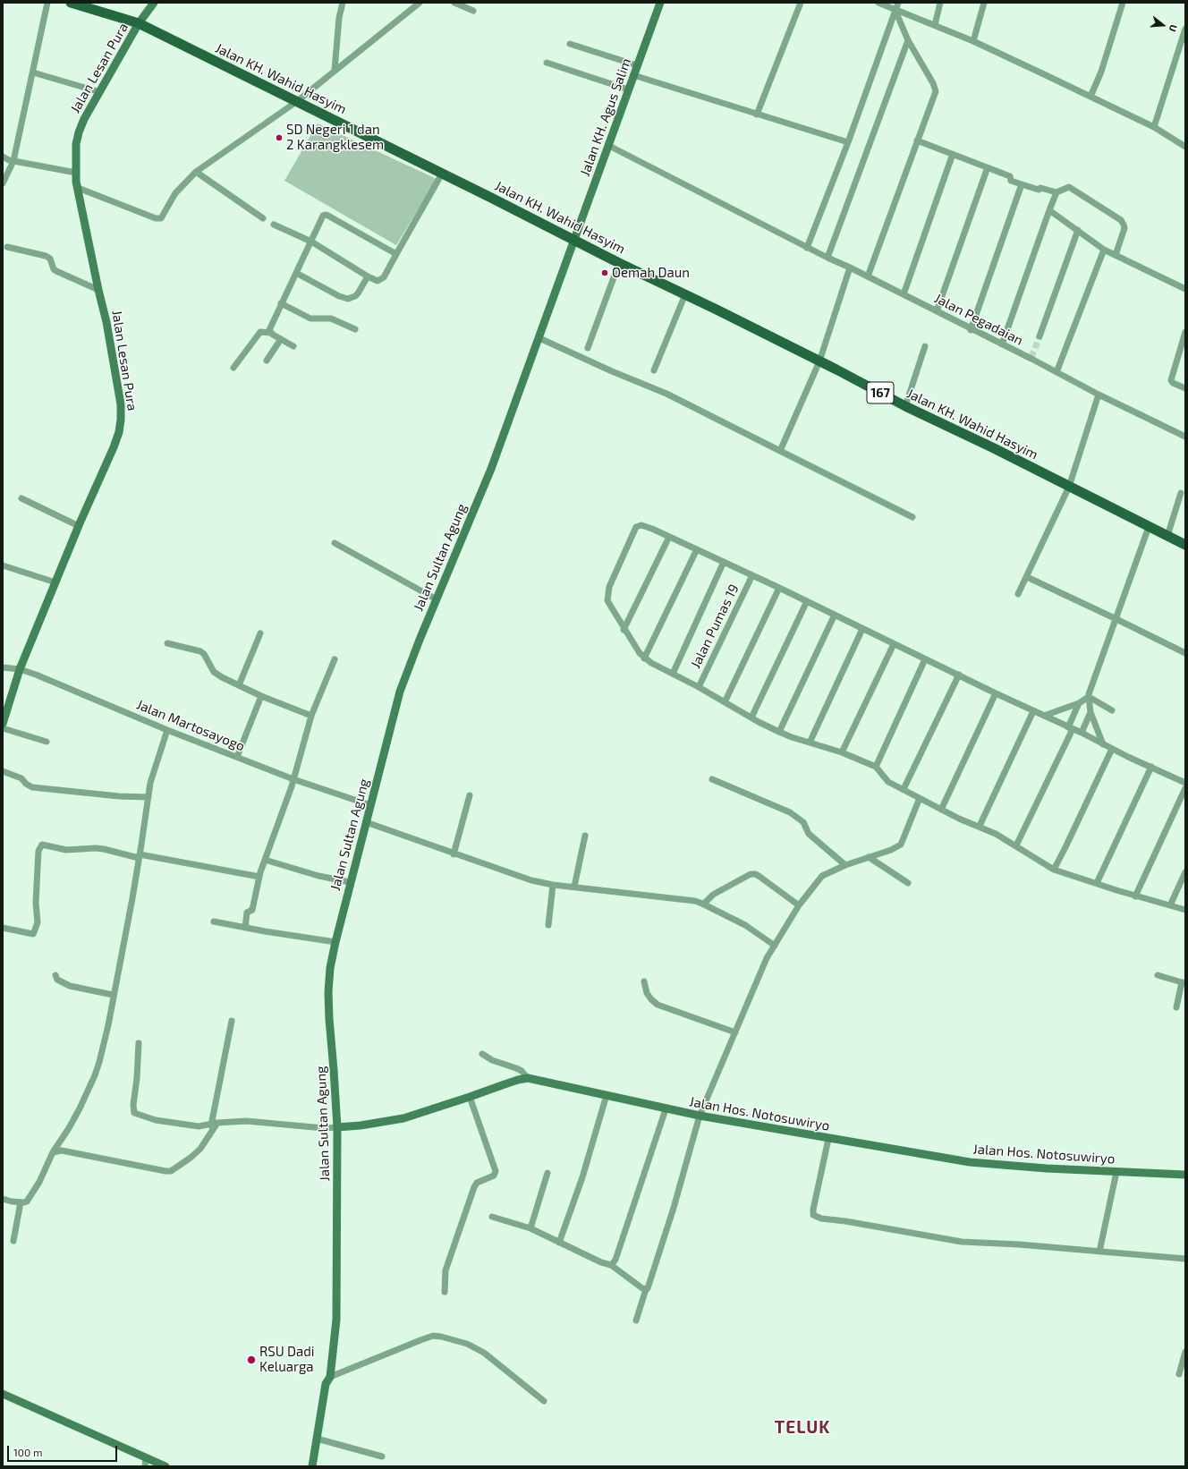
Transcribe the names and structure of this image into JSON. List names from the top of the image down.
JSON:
{
  "streets": {
    "main road": ["Jalan KH. Wahid Hasyim", "167"],
    "street": [
      "Jalan Lesan Pura",
      "Jalan KH. Agus Salim",
      "Jalan Pegadaian",
      "Jalan Sultan Agung",
      "Jalan Pumas 19",
      "Jalan Martosayogo",
      "Jalan Hos. Notosuwiryo"
    ]
  },
  "crossings": [
    ["Jalan Lesan Pura", "Jalan KH. Wahid Hasyim"],
    ["Jalan Lesan Pura", "Jalan Martosayogo"],
    ["Jalan KH. Wahid Hasyim", "Jalan KH. Agus Salim"],
    ["Jalan KH. Wahid Hasyim", "Jalan Sultan Agung"],
    ["Jalan KH. Agus Salim", "Jalan Pegadaian"],
    ["Jalan KH. Agus Salim", "Jalan Sultan Agung"],
    ["Jalan Sultan Agung", "Jalan Martosayogo"],
    ["Jalan Sultan Agung", "Jalan Hos. Notosuwiryo"]
  ],
  "districts": ["TELUK"],
  "places": ["SD Negeri 1 dan 2 Karangklesem", "Oemah Daun", "RSU Dadi Keluarga"],
  "scale_bar": "100 m",
  "north": "right"
}
